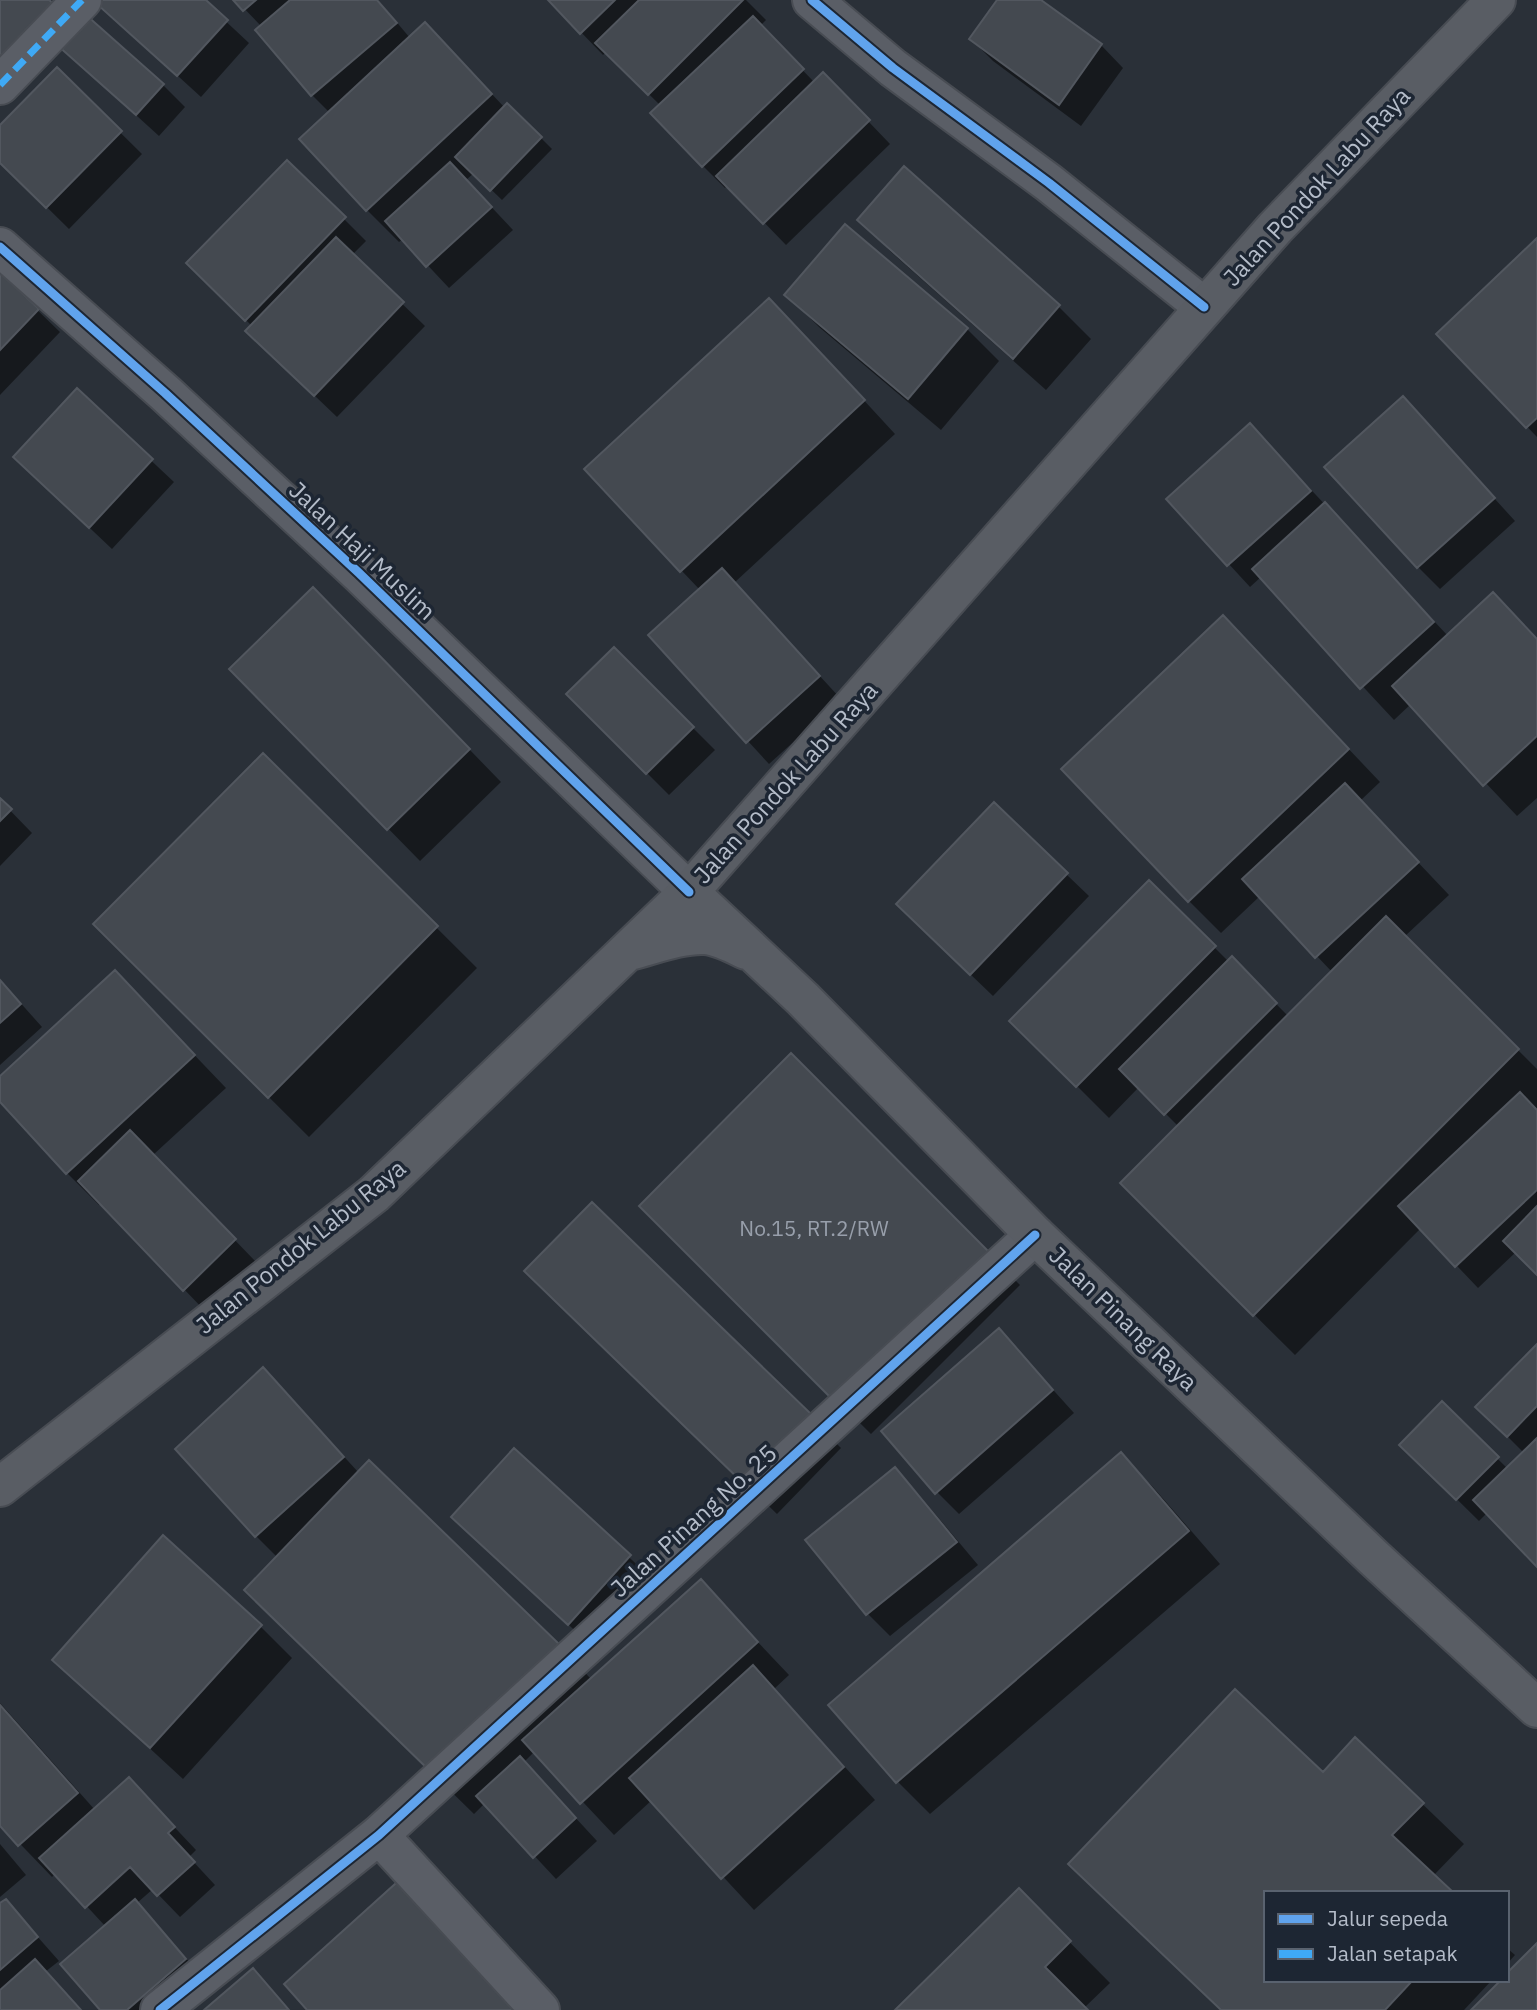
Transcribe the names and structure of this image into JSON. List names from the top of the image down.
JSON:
{
  "streets": {
    "main road": ["Jalan Pondok Labu Raya", "Jalan Pinang Raya"],
    "street": ["Jalan Haji Muslim", "Jalan Pinang No. 25"]
  },
  "crossings": [
    ["Jalan Pondok Labu Raya", "Jalan Haji Muslim"],
    ["Jalan Pondok Labu Raya", "Jalan Pinang Raya"],
    ["Jalan Haji Muslim", "Jalan Pinang Raya"],
    ["Jalan Pinang Raya", "Jalan Pinang No. 25"]
  ],
  "house_numbers": ["No.15, RT.2/RW"],
  "legend": ["Jalur sepeda", "Jalan setapak"]
}
